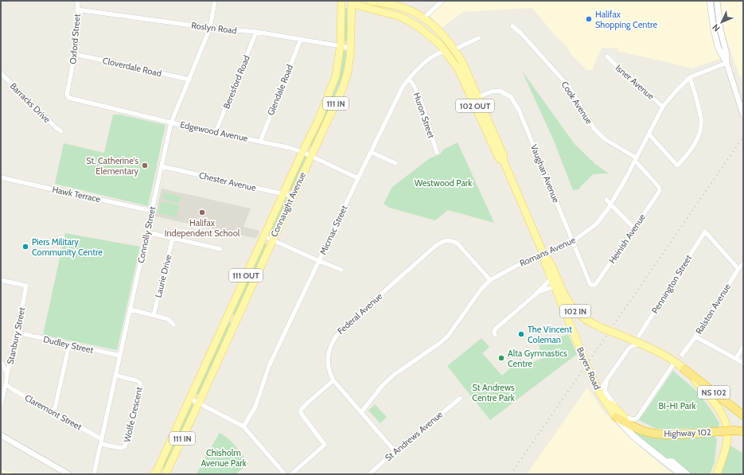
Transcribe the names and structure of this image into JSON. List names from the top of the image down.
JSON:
{
  "streets": {
    "highway": ["NS 102", "Highway 102"],
    "main road": [
      "111 IN",
      "102 OUT",
      "Connaught Avenue",
      "111 OUT",
      "102 IN",
      "Bayers Road"
    ],
    "street": [
      "Roslyn Road",
      "Oxford Street",
      "Cloverdale Road",
      "Beresford Road",
      "Isner Avenue",
      "Glendale Road",
      "Barracks Drive",
      "Cook Avenue",
      "Huron Street",
      "Edgewood Avenue",
      "Vaughan Avenue",
      "Chester Avenue",
      "Hawk Terrace",
      "Micmac Street",
      "Connolly Street",
      "Heinish Avenue",
      "Romans Avenue",
      "Laurie Drive",
      "Pennington Street",
      "Ralston Avenue",
      "Federal Avenue",
      "Stanbury Street",
      "Dudley Street",
      "Claremont Street",
      "Wolfe Crescent",
      "St Andrews Avenue"
    ]
  },
  "crossings": [
    ["Roslyn Road", "Oxford Street"],
    ["Roslyn Road", "Beresford Road"],
    ["Roslyn Road", "Glendale Road"],
    ["Roslyn Road", "Connaught Avenue"],
    ["Roslyn Road", "Connolly Street"],
    ["Oxford Street", "Cloverdale Road"],
    ["Oxford Street", "Edgewood Avenue"],
    ["Cloverdale Road", "Connolly Street"],
    ["Beresford Road", "Edgewood Avenue"],
    ["Isner Avenue", "Romans Avenue"],
    ["Glendale Road", "Edgewood Avenue"],
    ["Cook Avenue", "Heinish Avenue"],
    ["Cook Avenue", "Romans Avenue"],
    ["Huron Street", "Micmac Street"],
    ["Edgewood Avenue", "Connaught Avenue"],
    ["Edgewood Avenue", "Micmac Street"],
    ["Edgewood Avenue", "Connolly Street"],
    ["Vaughan Avenue", "Heinish Avenue"],
    ["Vaughan Avenue", "Romans Avenue"],
    ["Vaughan Avenue", "Bayers Road"],
    ["Chester Avenue", "Connaught Avenue"],
    ["Chester Avenue", "Connolly Street"],
    ["Hawk Terrace", "Connolly Street"],
    ["Connaught Avenue", "Bayers Road"],
    ["Micmac Street", "Bayers Road"],
    ["Connolly Street", "Dudley Street"],
    ["Connolly Street", "Claremont Street"],
    ["Connolly Street", "Wolfe Crescent"],
    ["Romans Avenue", "Federal Avenue"],
    ["Romans Avenue", "Bayers Road"],
    ["Pennington Street", "Ralston Avenue"],
    ["Federal Avenue", "St Andrews Avenue"],
    ["Stanbury Street", "Dudley Street"],
    ["Stanbury Street", "Claremont Street"],
    ["Bayers Road", "NS 102"],
    ["Bayers Road", "Highway 102"],
    ["Claremont Street", "Wolfe Crescent"]
  ],
  "parks": [
    "Westwood Park",
    "St Andrews Centre Park",
    "BI-HI Park",
    "Chisholm Avenue Park"
  ],
  "places": [
    "Halifax Shopping Centre",
    "St. Catherine's Elementary",
    "Halifax Independent School",
    "Piers Military Community Centre",
    "The Vincent Coleman",
    "Alta Gymnastics Centre"
  ],
  "north": "bottom left"
}
